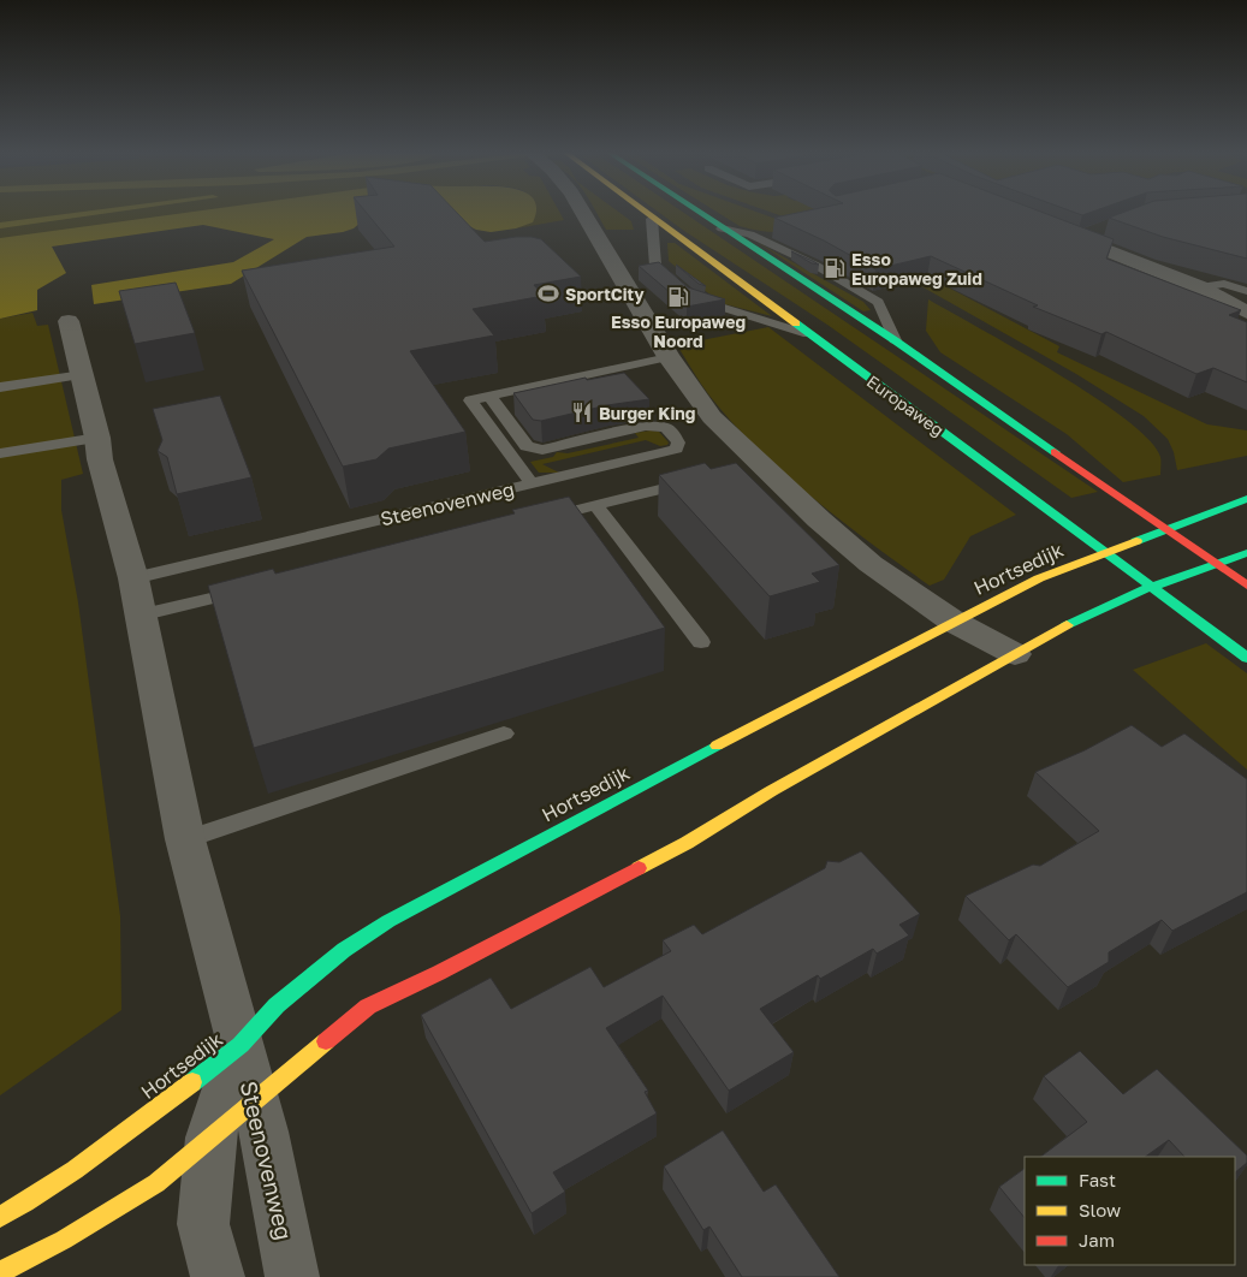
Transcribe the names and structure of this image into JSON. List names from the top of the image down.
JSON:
{
  "streets": {
    "main road": ["Europaweg", "Hortsedijk"],
    "street": ["Steenovenweg"]
  },
  "crossings": [
    ["Europaweg", "Hortsedijk"],
    ["Steenovenweg", "Hortsedijk"]
  ],
  "places": {
    "fuel station": ["Esso Europaweg Zuid", "Esso Europaweg Noord"],
    "sports": ["SportCity"],
    "restaurant": ["Burger King"]
  },
  "legend": ["Fast", "Slow", "Jam"]
}
